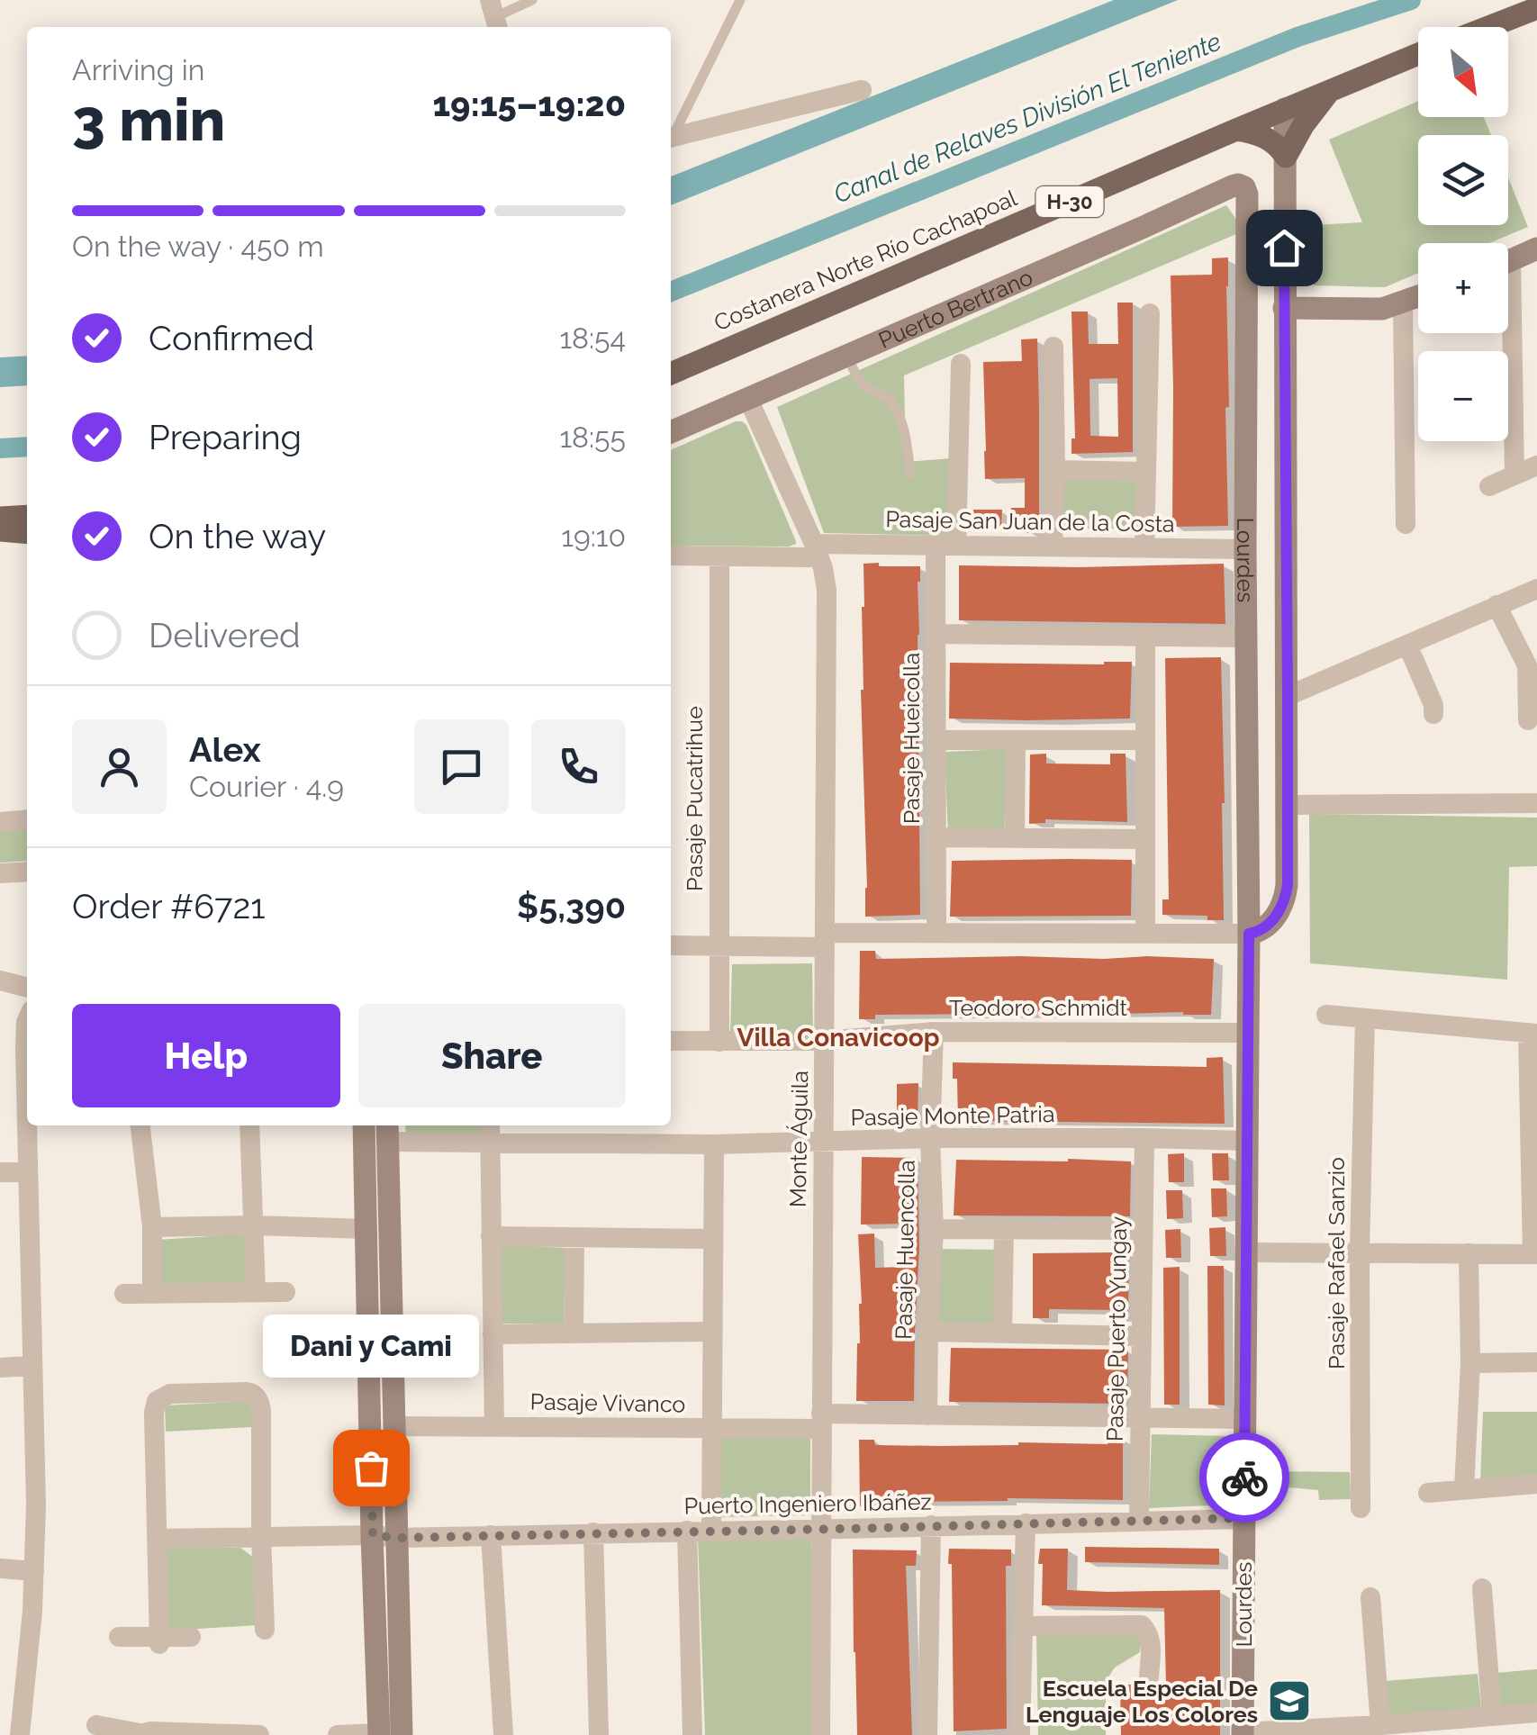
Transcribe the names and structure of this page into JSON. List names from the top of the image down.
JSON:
{
  "streets": {
    "main road": ["H-30", "Costanera Norte Río Cachapoal"],
    "street": [
      "Puerto Bertrano",
      "Pasaje San Juan de la Costa",
      "Lourdes",
      "Pasaje Hueicolla",
      "Pasaje Pucatrihue",
      "Teodoro Schmidt",
      "Pasaje Monte Patria",
      "Monte Águila",
      "Pasaje Huencolla",
      "Pasaje Rafael Sanzio",
      "Pasaje Puerto Yungay",
      "Pasaje Vivanco",
      "Puerto Ingeniero Ibáñez"
    ]
  },
  "crossings": [
    ["Costanera Norte Río Cachapoal", "Lourdes"],
    ["Puerto Bertrano", "Lourdes"],
    ["Puerto Bertrano", "Monte Águila"],
    ["Pasaje San Juan de la Costa", "Lourdes"],
    ["Pasaje San Juan de la Costa", "Pasaje Hueicolla"],
    ["Pasaje San Juan de la Costa", "Pasaje Pucatrihue"],
    ["Pasaje San Juan de la Costa", "Monte Águila"],
    ["Lourdes", "Teodoro Schmidt"],
    ["Lourdes", "Pasaje Monte Patria"],
    ["Lourdes", "Pasaje Vivanco"],
    ["Lourdes", "Puerto Ingeniero Ibáñez"],
    ["Pasaje Pucatrihue", "Teodoro Schmidt"],
    ["Teodoro Schmidt", "Monte Águila"],
    ["Teodoro Schmidt", "Pasaje Huencolla"],
    ["Pasaje Monte Patria", "Monte Águila"],
    ["Pasaje Monte Patria", "Pasaje Huencolla"],
    ["Pasaje Monte Patria", "Pasaje Puerto Yungay"],
    ["Monte Águila", "Pasaje Vivanco"],
    ["Monte Águila", "Puerto Ingeniero Ibáñez"],
    ["Pasaje Huencolla", "Pasaje Vivanco"],
    ["Pasaje Puerto Yungay", "Pasaje Vivanco"],
    ["Pasaje Puerto Yungay", "Puerto Ingeniero Ibáñez"]
  ],
  "districts": ["Villa Conavicoop"],
  "water": ["Canal de Relaves División El Teniente"],
  "places": {
    "other": ["Dani y Cami"],
    "school or university": ["Escuela Especial De Lenguaje Los Colores"]
  },
  "north": "bottom right",
  "page": {
    "map_buttons": ["+", "−"],
    "heading": ["3 min", "Arriving in", "19:15–19:20"],
    "panel": [
      "Alex",
      "Courier · 4.9",
      "Order #6721",
      "$5,390"
    ],
    "bar": "On the way · 450 m",
    "list": [
      ["Confirmed", "18:54"],
      ["Preparing", "18:55"],
      ["On the way", "19:10"],
      "Delivered"
    ],
    "buttons": ["Help", "Share"],
    "bubble": "Dani y Cami"
  }
}
